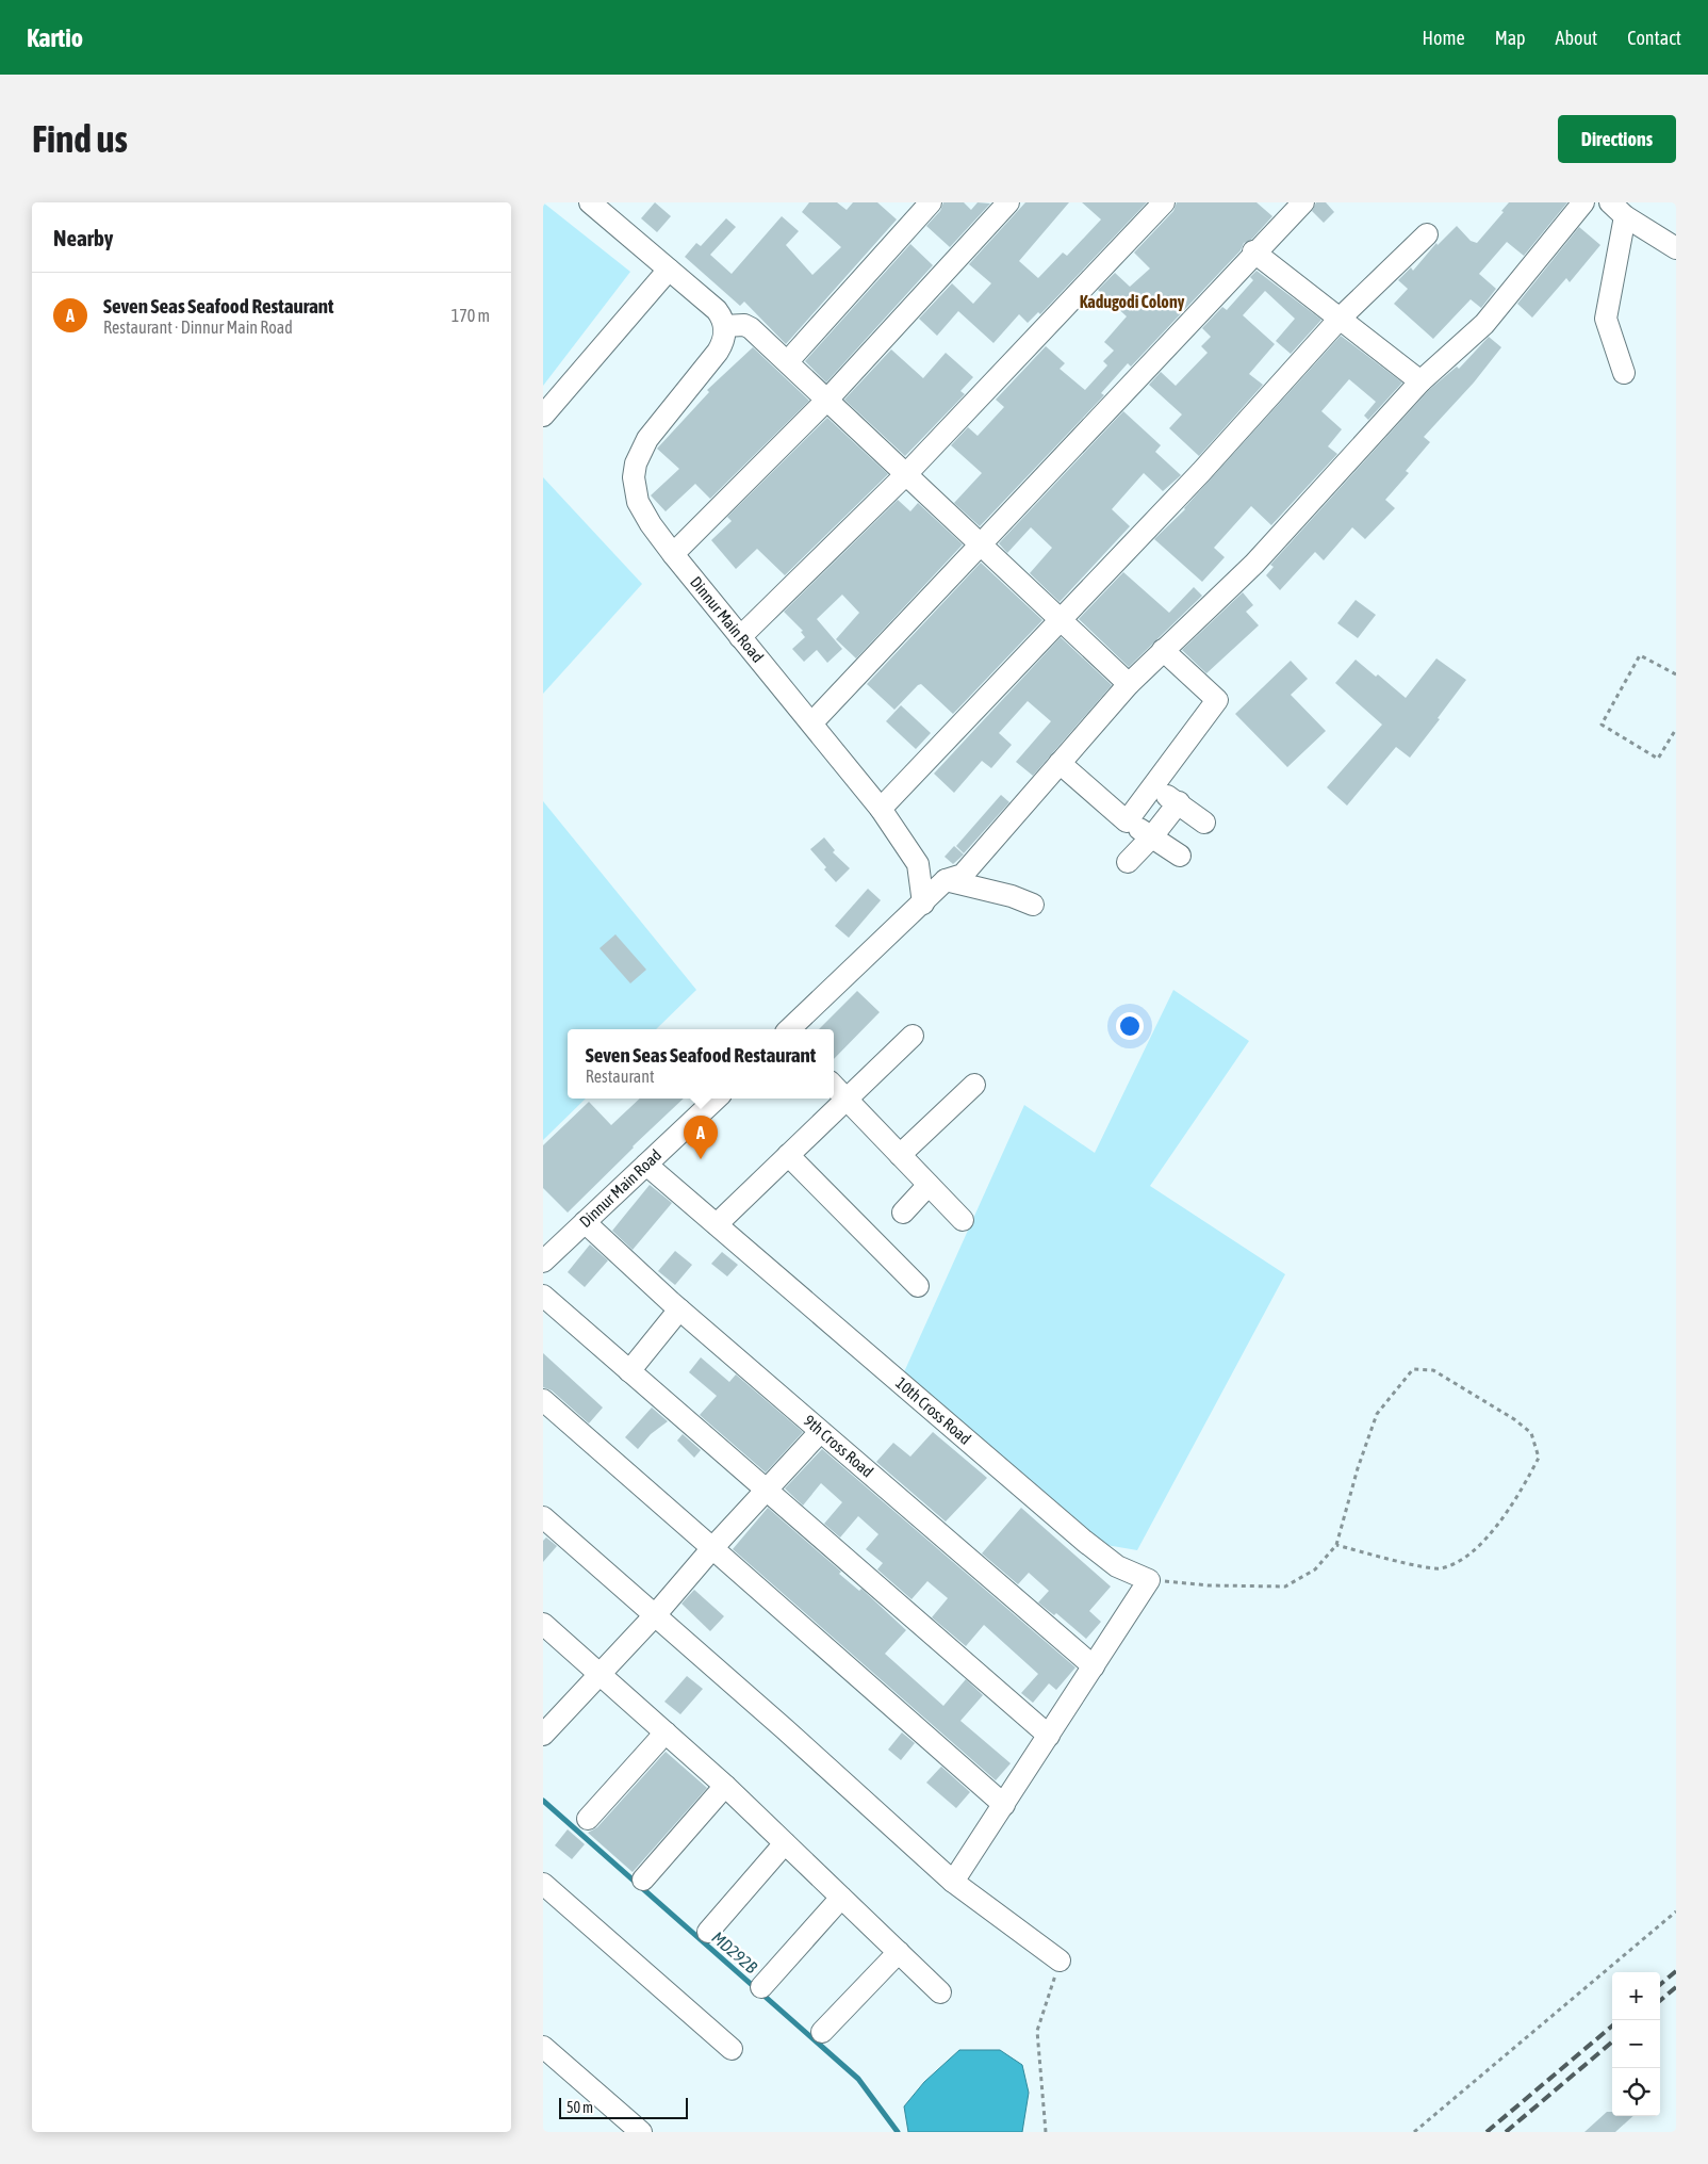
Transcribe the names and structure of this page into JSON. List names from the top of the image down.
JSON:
{
  "streets": {
    "street": ["Dinnur Main Road", "10th Cross Road", "9th Cross Road"]
  },
  "crossings": [
    ["Dinnur Main Road", "10th Cross Road"],
    ["Dinnur Main Road", "9th Cross Road"]
  ],
  "districts": ["Kadugodi Colony"],
  "water": ["MD292B"],
  "scale_bar": "50 m",
  "page": {
    "header": "Kartio",
    "nav": [
      "Home",
      "Map",
      "About",
      "Contact"
    ],
    "buttons": "Directions",
    "title": "Find us",
    "heading": "Nearby",
    "list": [
      {
        "mark": "A",
        "name": "Seven Seas Seafood Restaurant",
        "note": "Restaurant · Dinnur Main Road",
        "value": "170 m"
      }
    ],
    "popup": ["Seven Seas Seafood Restaurant", "Restaurant"],
    "pins": "A",
    "map_buttons": ["+", "−"],
    "scale": "50 m"
  }
}
